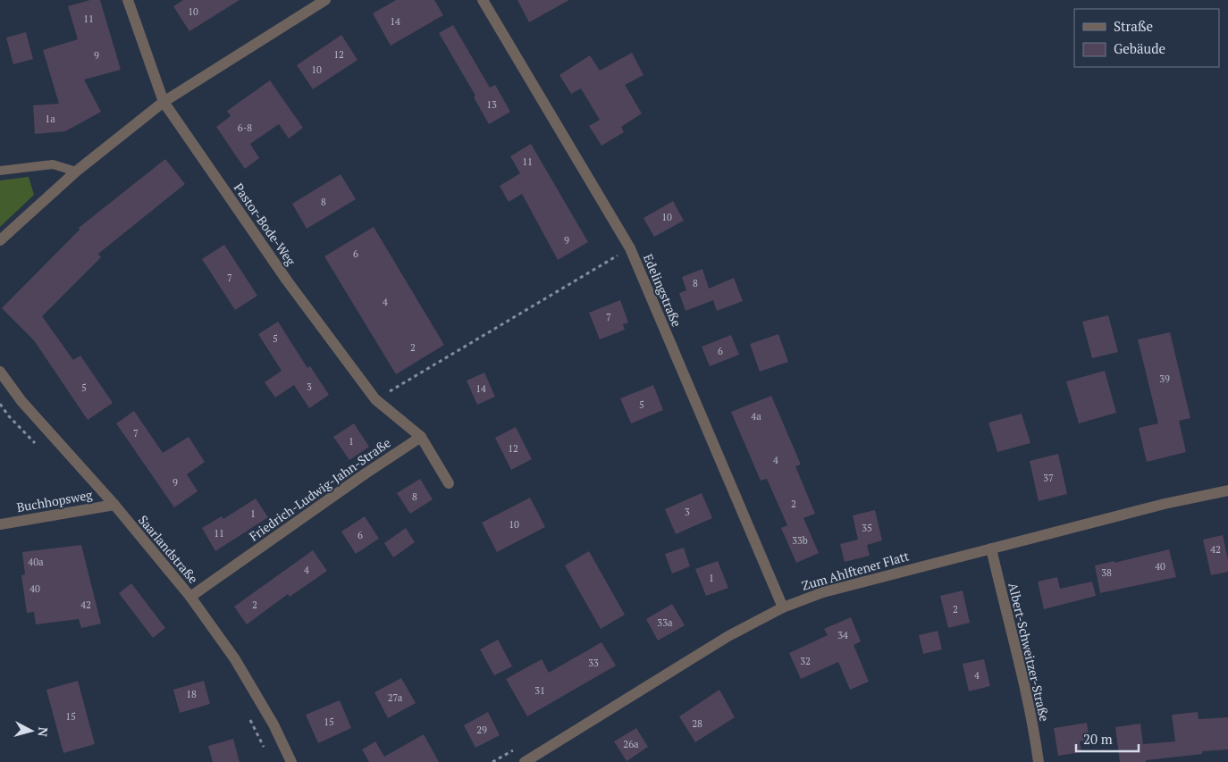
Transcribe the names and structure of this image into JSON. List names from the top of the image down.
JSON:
{
  "streets": {
    "street": [
      "Pastor-Bode-Weg",
      "Edelingstraße",
      "Friedrich-Ludwig-Jahn-Straße",
      "Buchhopsweg",
      "Saarlandstraße",
      "Zum Ahlftener Flatt",
      "Albert-Schweitzer-Straße"
    ]
  },
  "crossings": [
    ["Pastor-Bode-Weg", "Friedrich-Ludwig-Jahn-Straße"],
    ["Edelingstraße", "Zum Ahlftener Flatt"],
    ["Friedrich-Ludwig-Jahn-Straße", "Saarlandstraße"],
    ["Buchhopsweg", "Saarlandstraße"],
    ["Zum Ahlftener Flatt", "Albert-Schweitzer-Straße"]
  ],
  "house_numbers": [
    "10",
    "11",
    "14",
    "12",
    "9",
    "10",
    "13",
    "1a",
    "6-8",
    "11",
    "8",
    "10",
    "9",
    "6",
    "7",
    "8",
    "4",
    "7",
    "5",
    "2",
    "6",
    "39",
    "3",
    "5",
    "14",
    "5",
    "4a",
    "7",
    "1",
    "12",
    "4",
    "37",
    "9",
    "8",
    "2",
    "3",
    "1",
    "10",
    "35",
    "11",
    "6",
    "33b",
    "42",
    "40a",
    "40",
    "4",
    "38",
    "1",
    "40",
    "42",
    "2",
    "2",
    "33a",
    "34",
    "32",
    "33",
    "4",
    "31",
    "18",
    "27a",
    "15",
    "15",
    "28",
    "29",
    "26a"
  ],
  "legend": ["Straße", "Gebäude"],
  "scale_bar": "20 m",
  "north": "right"
}
